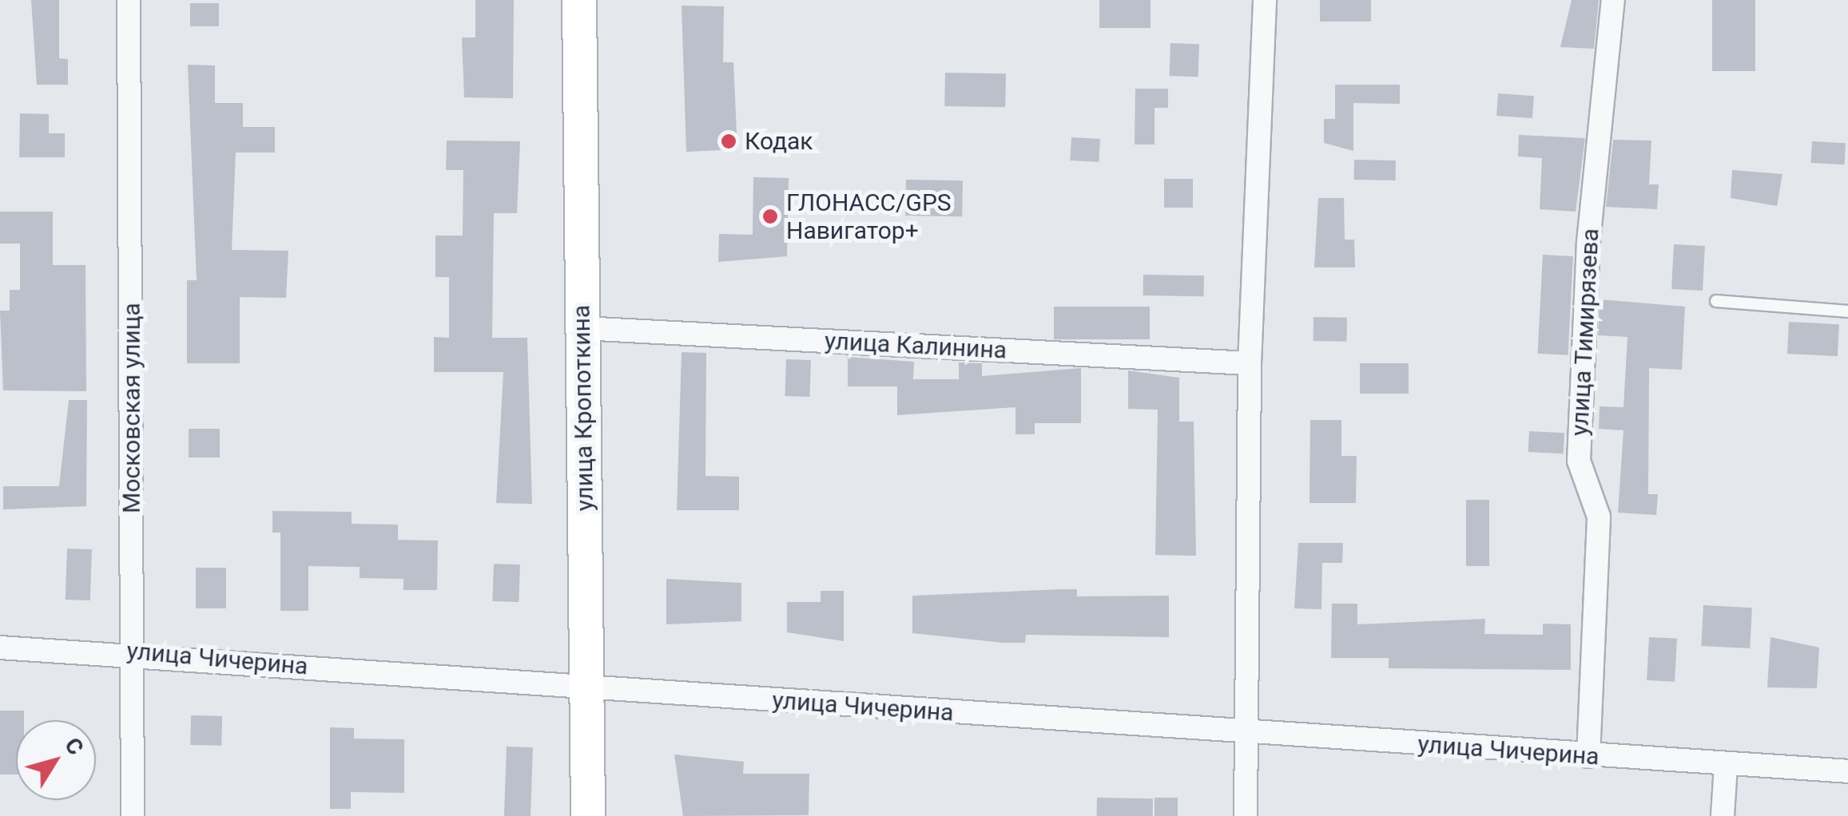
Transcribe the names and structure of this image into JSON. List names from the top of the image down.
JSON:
{
  "streets": {
    "main road": ["улица Кропоткина"],
    "street": [
      "улица Тимирязева",
      "улица Калинина",
      "Московская улица",
      "улица Чичерина"
    ]
  },
  "crossings": [
    ["улица Тимирязева", "улица Чичерина"],
    ["улица Калинина", "улица Кропоткина"],
    ["Московская улица", "улица Чичерина"],
    ["улица Кропоткина", "улица Чичерина"]
  ],
  "places": ["Кодак", "ГЛОНАСС/GPS Навигатор+"],
  "north": "top right"
}
